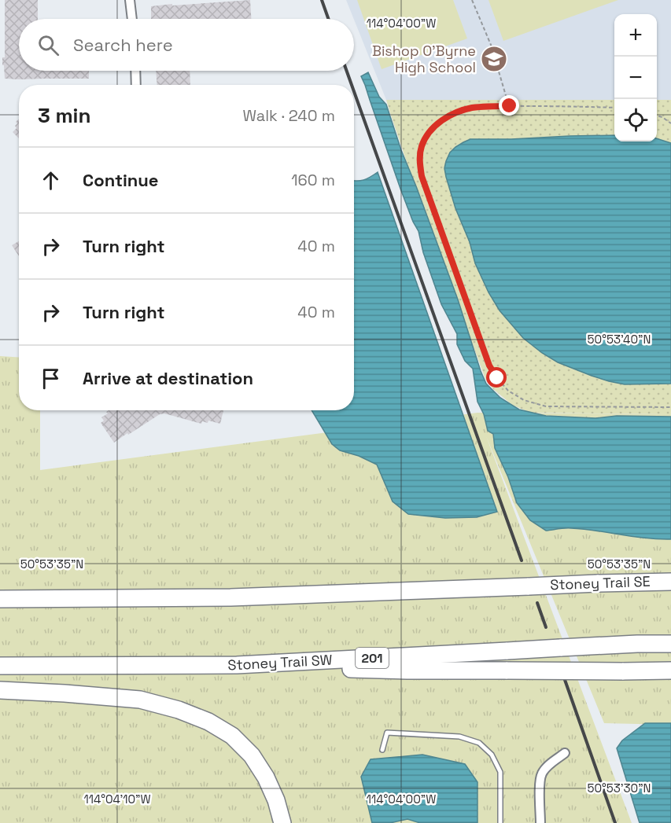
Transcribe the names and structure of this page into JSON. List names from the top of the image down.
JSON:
{
  "streets": {
    "highway": ["Stoney Trail SE", "201", "Stoney Trail SW"]
  },
  "places": {
    "school or university": ["Bishop O'Byrne High School"]
  },
  "page": {
    "map_buttons": ["+", "−"],
    "search": "Search here",
    "heading": ["3 min", "Walk · 240 m"],
    "list": [
      ["Continue", "160 m"],
      ["Turn right", "40 m"],
      ["Turn right", "40 m"],
      "Arrive at destination"
    ]
  },
  "coordinates": [
    "114°04'00\"W",
    "50°53'40\"N",
    "50°53'35\"N",
    "50°53'30\"N",
    "114°04'10\"W"
  ]
}
